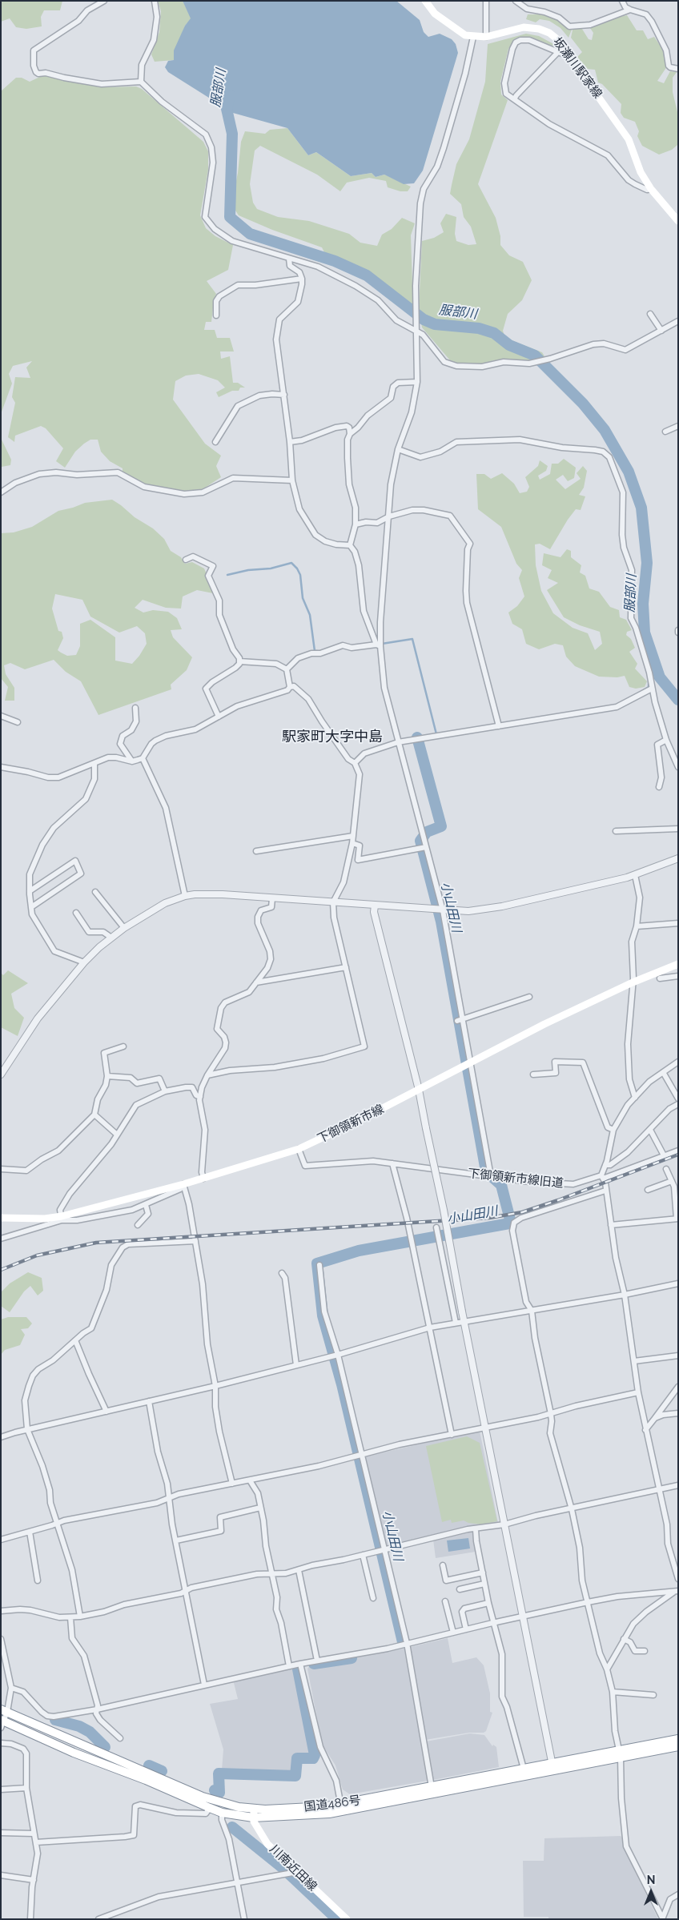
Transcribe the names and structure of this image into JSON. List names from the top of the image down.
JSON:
{
  "streets": {
    "highway": ["国道486号"],
    "main road": ["坂瀬川駅家線", "下御領新市線", "川南近田線"],
    "street": ["下御領新市線旧道"]
  },
  "crossings": [
    ["下御領新市線", "下御領新市線旧道"],
    ["国道486号", "川南近田線"]
  ],
  "districts": ["駅家町大字中島"],
  "water": ["服部川", "小山田川"],
  "north": "top"
}
